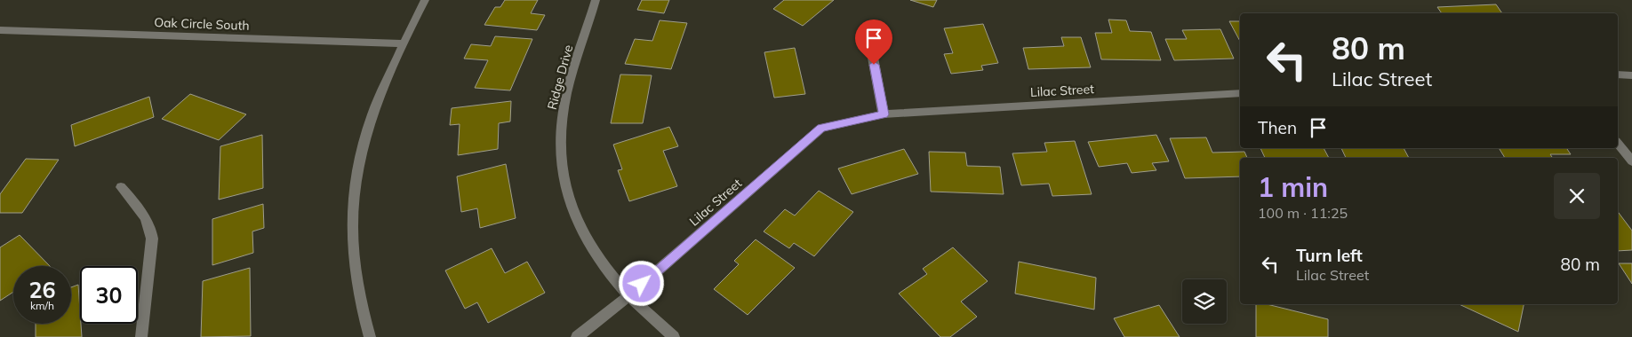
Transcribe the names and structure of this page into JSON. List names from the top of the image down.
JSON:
{
  "streets": {
    "street": ["Oak Circle South", "Ridge Drive", "Lilac Street"]
  },
  "crossings": [
    ["Ridge Drive", "Lilac Street"]
  ],
  "page": {
    "turn": ["80 m", "Lilac Street"],
    "then": "Then",
    "heading": ["1 min", "100 m · 11:25"],
    "list": [
      {
        "name": "Turn left",
        "note": "Lilac Street",
        "value": "80 m"
      }
    ],
    "speed": "26 km/h",
    "limit": "30"
  }
}
